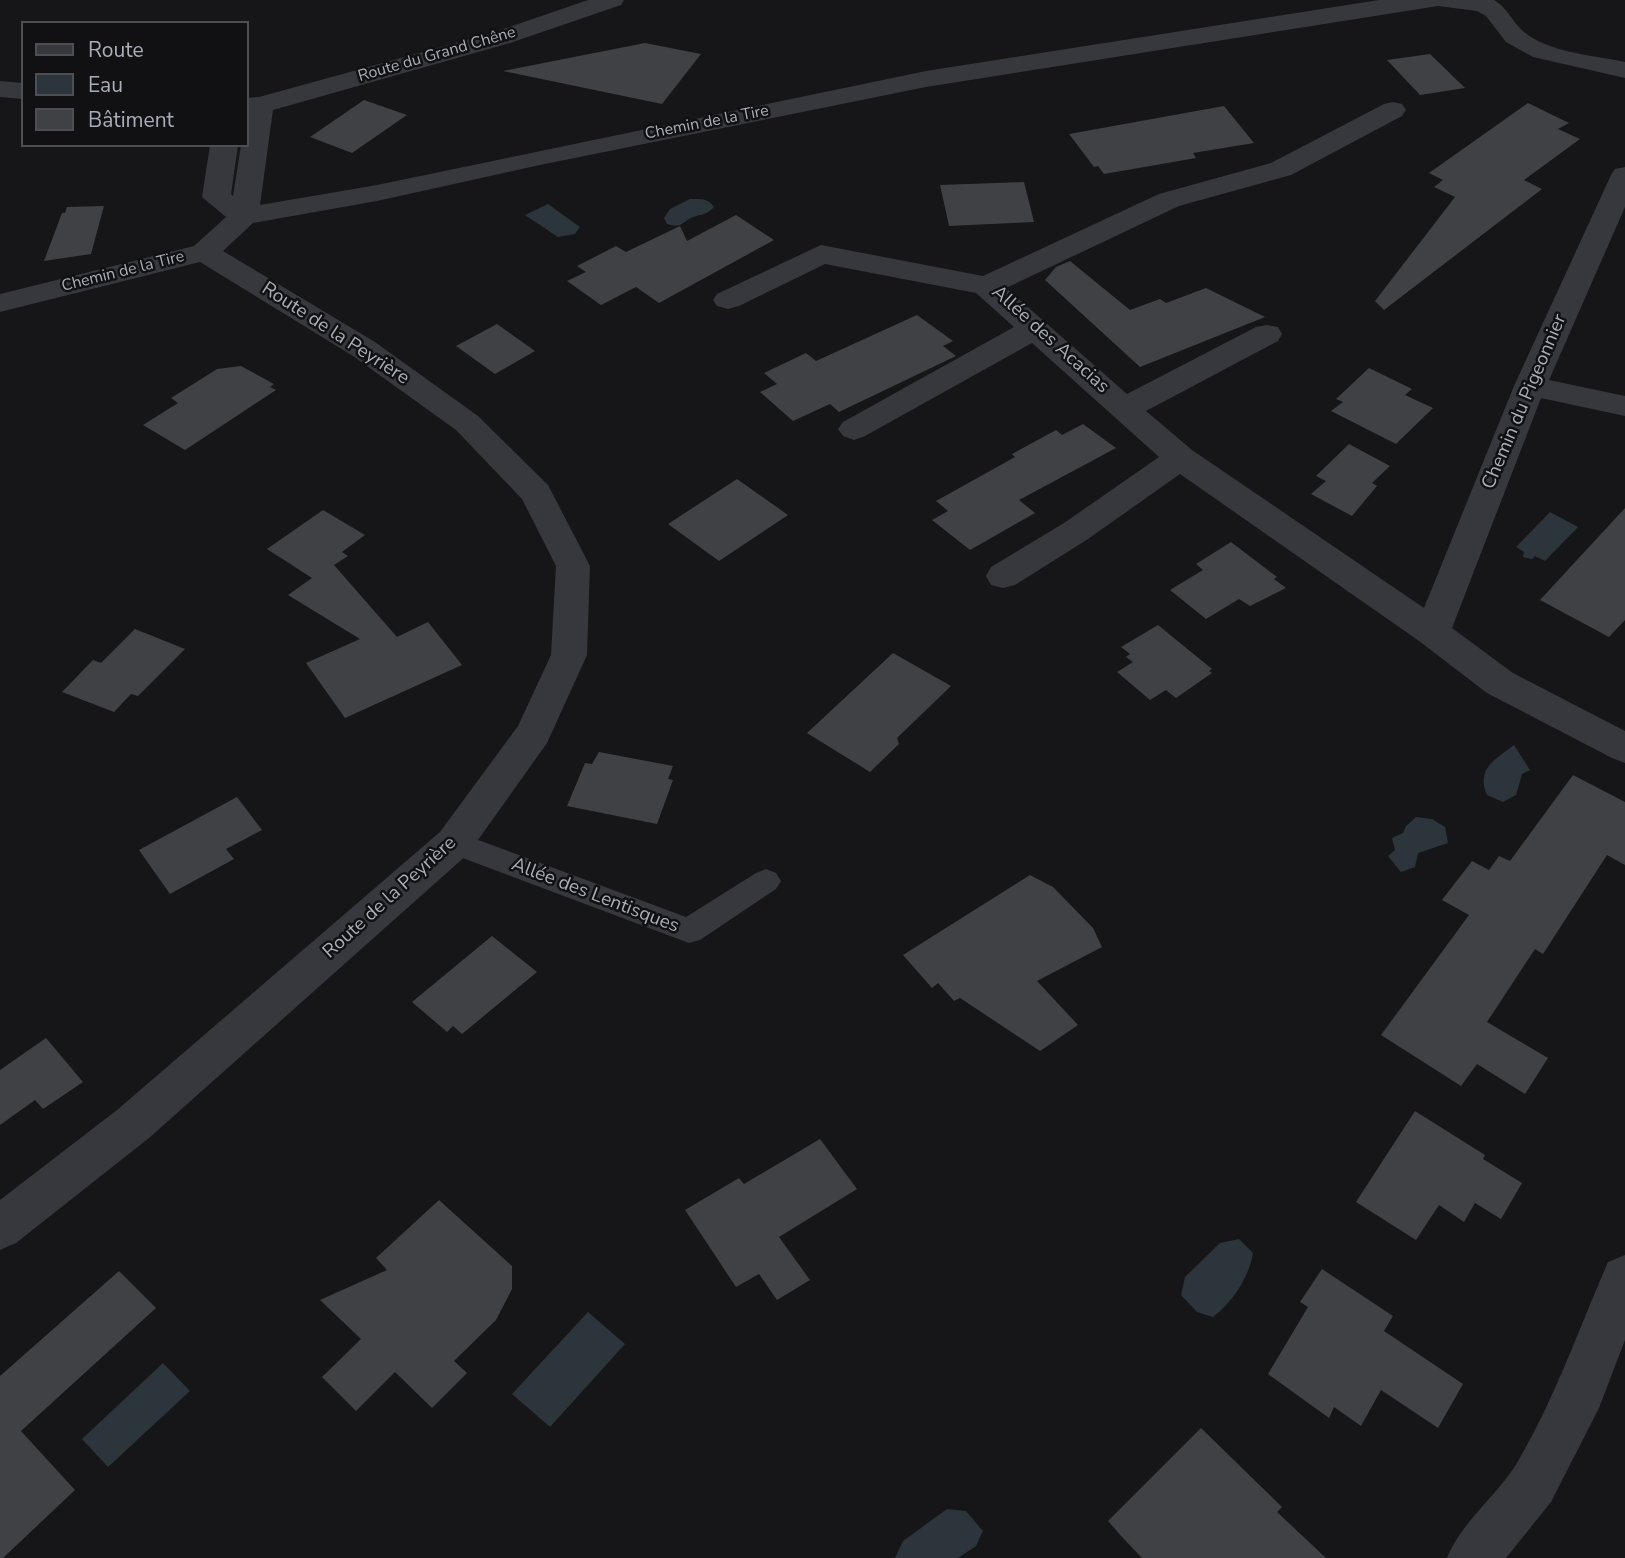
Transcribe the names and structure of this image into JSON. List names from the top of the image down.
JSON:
{
  "streets": {
    "street": [
      "Route du Grand Chêne",
      "Chemin de la Tire",
      "Route de la Peyrière",
      "Allée des Acacias",
      "Chemin du Pigeonnier"
    ],
    "lane": ["Allée des Lentisques"]
  },
  "crossings": [
    ["Chemin de la Tire", "Route de la Peyrière"],
    ["Route de la Peyrière", "Allée des Lentisques"],
    ["Allée des Acacias", "Chemin du Pigeonnier"]
  ],
  "legend": ["Route", "Eau", "Bâtiment"]
}
